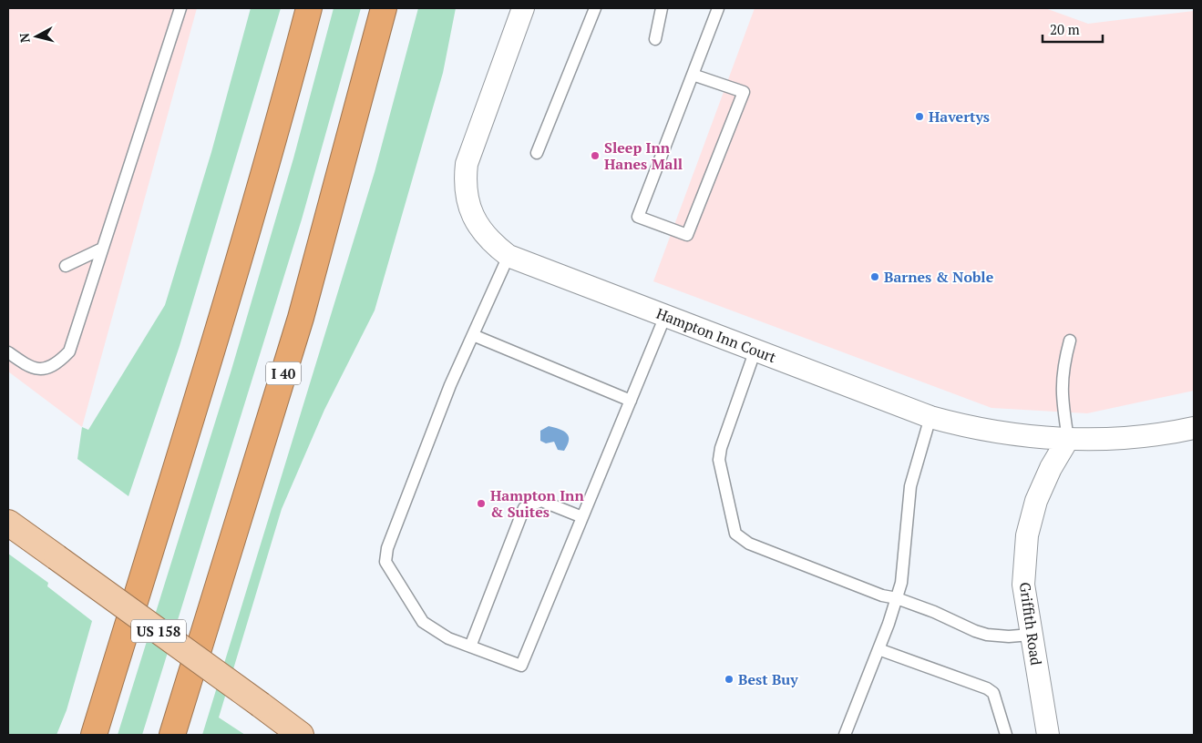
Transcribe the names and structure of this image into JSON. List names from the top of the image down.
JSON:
{
  "streets": {
    "highway": ["I 40"],
    "main road": ["US 158"],
    "street": ["Hampton Inn Court", "Griffith Road"]
  },
  "crossings": [
    ["Hampton Inn Court", "Griffith Road"]
  ],
  "places": [
    "Havertys",
    "Sleep Inn Hanes Mall",
    "Barnes & Noble",
    "Hampton Inn & Suites",
    "Best Buy"
  ],
  "scale_bar": "20 m",
  "north": "left"
}
